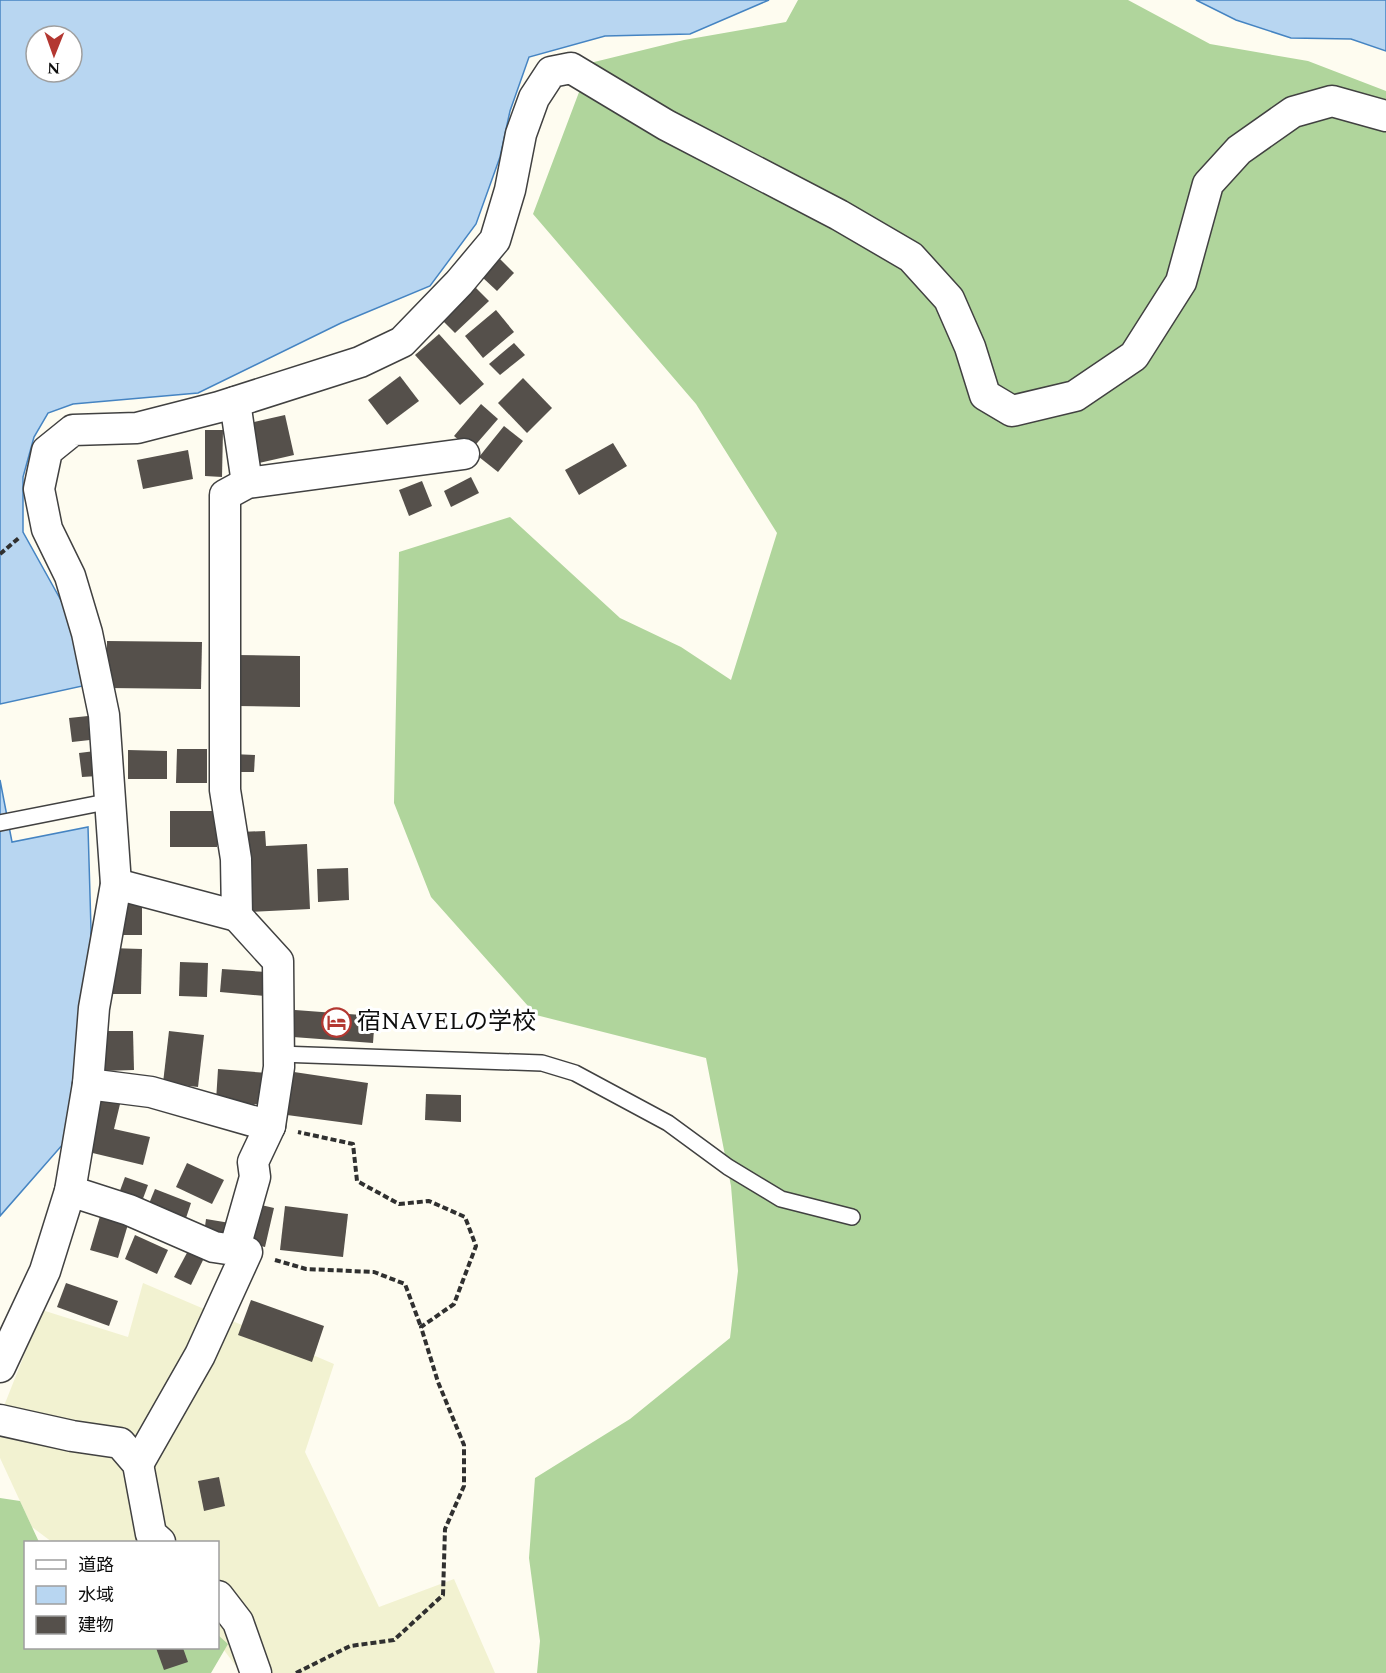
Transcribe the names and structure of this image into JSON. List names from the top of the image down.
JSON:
{
  "places": {
    "hotel": ["宿NAVELの学校"]
  },
  "legend": ["道路", "水域", "建物"],
  "north": "bottom"
}
